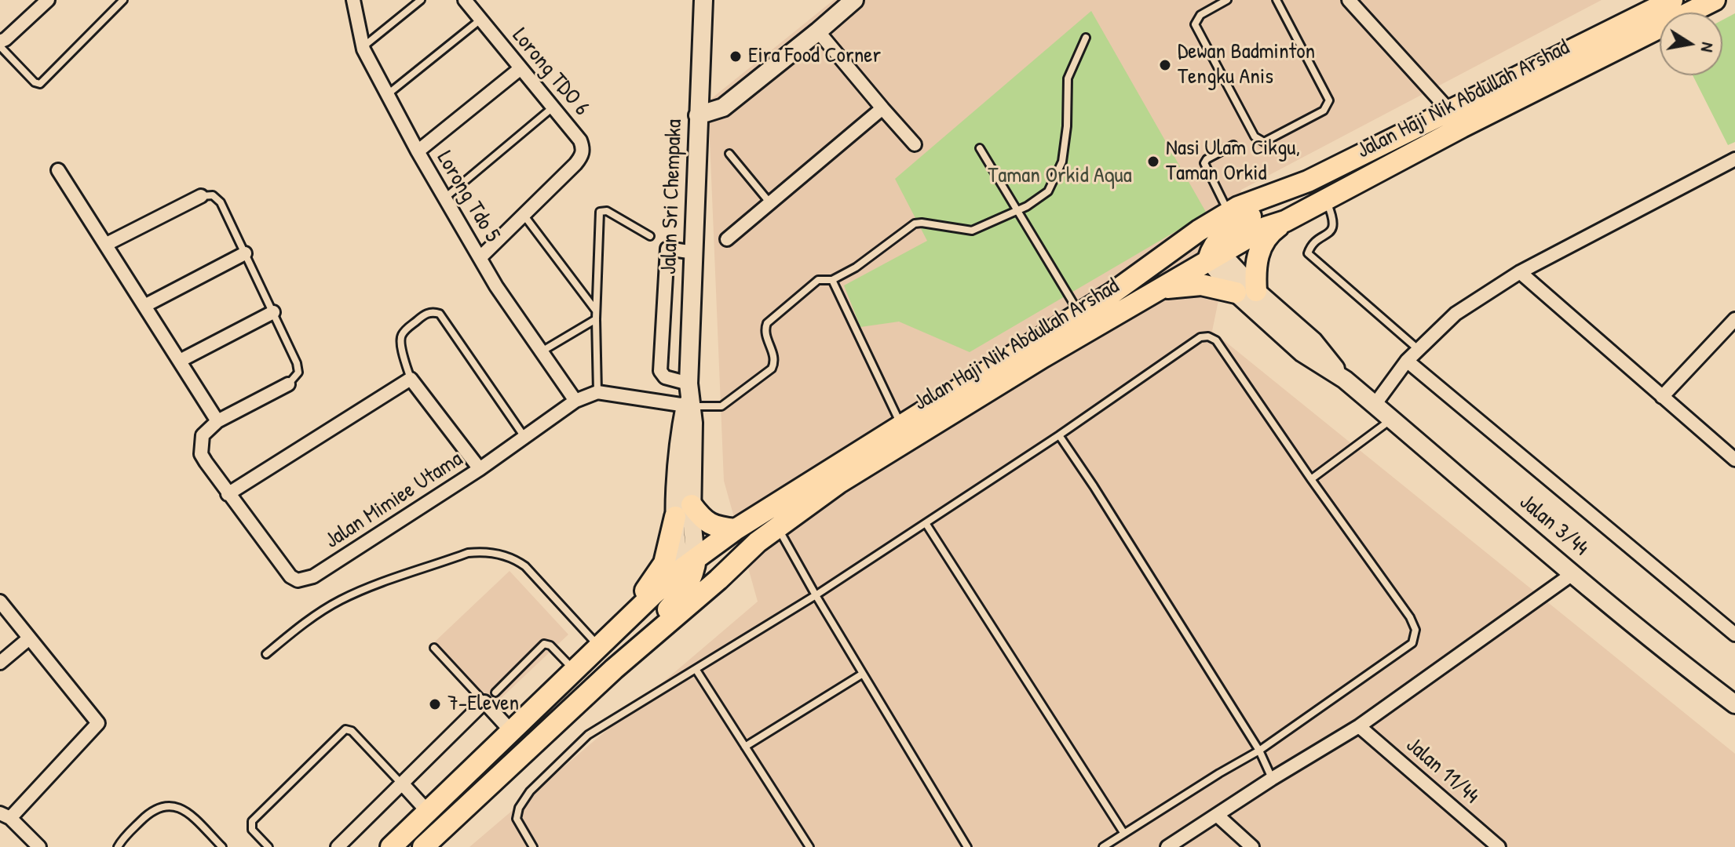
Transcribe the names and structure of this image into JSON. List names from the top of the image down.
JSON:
{
  "streets": {
    "main road": ["Jalan Haji Nik Abdullah Arshad"],
    "street": [
      "Lorong TDO 6",
      "Lorong Tdo 5",
      "Jalan Sri Chempaka",
      "Jalan Mimiee Utama",
      "Jalan 3/44",
      "Jalan 11/44"
    ]
  },
  "crossings": [
    ["Jalan Haji Nik Abdullah Arshad", "Jalan Sri Chempaka"],
    ["Jalan Haji Nik Abdullah Arshad", "Jalan 3/44"],
    ["Lorong Tdo 5", "Jalan Mimiee Utama"],
    ["Jalan Sri Chempaka", "Jalan Mimiee Utama"]
  ],
  "parks": ["Taman Orkid Aqua"],
  "places": [
    "Eira Food Corner",
    "Dewan Badminton Tengku Anis",
    "Nasi Ulam Cikgu, Taman Orkid",
    "7-Eleven"
  ],
  "north": "right"
}
